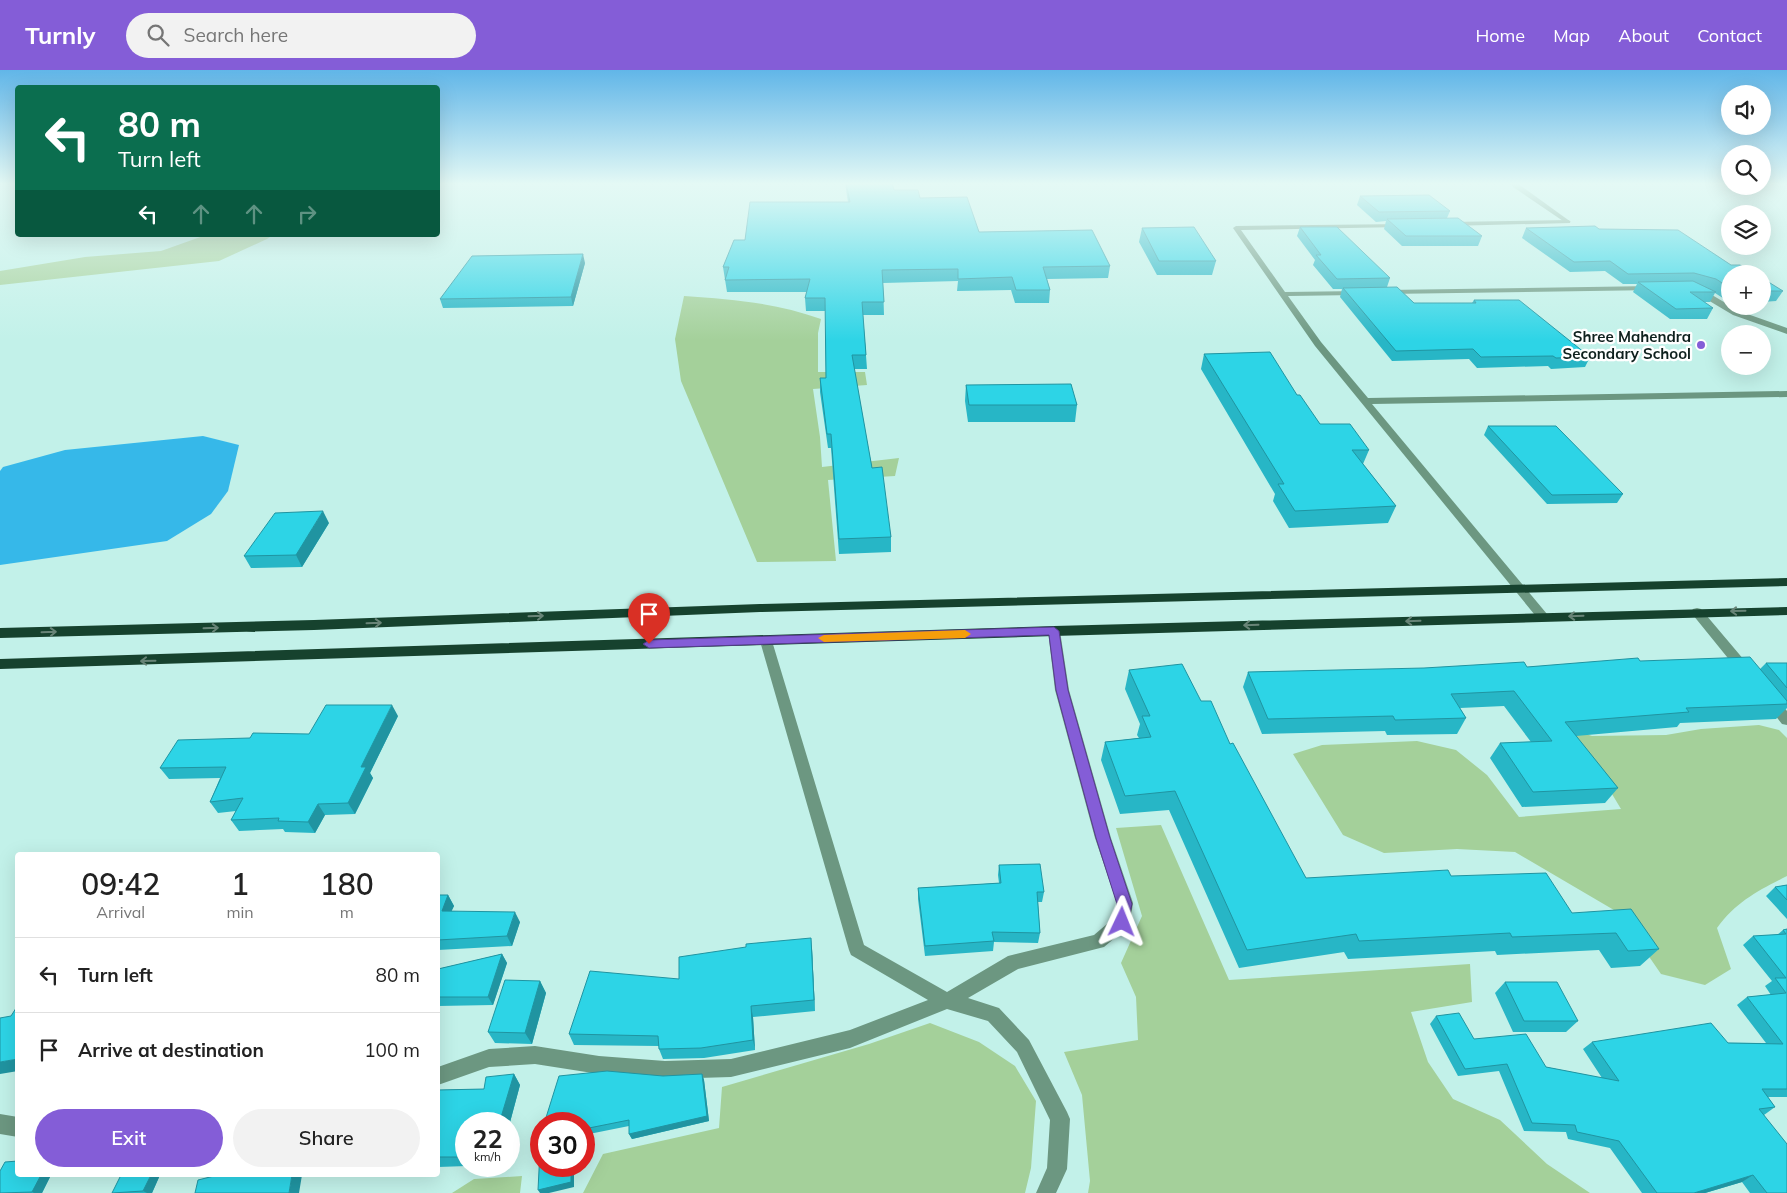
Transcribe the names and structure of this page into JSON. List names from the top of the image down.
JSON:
{
  "places": ["Shree Mahendra Secondary School"],
  "page": {
    "header": "Turnly",
    "search": "Search here",
    "nav": [
      "Home",
      "Map",
      "About",
      "Contact"
    ],
    "map_buttons": ["+", "−"],
    "turn": ["80 m", "Turn left"],
    "eta": [
      "09:42",
      "Arrival",
      "1",
      "min",
      "180",
      "m"
    ],
    "list": [
      {
        "name": "Turn left",
        "value": "80 m"
      },
      {
        "name": "Arrive at destination",
        "value": "100 m"
      }
    ],
    "buttons": ["Exit", "Share"],
    "speed": "22 km/h",
    "limit": "30"
  }
}
